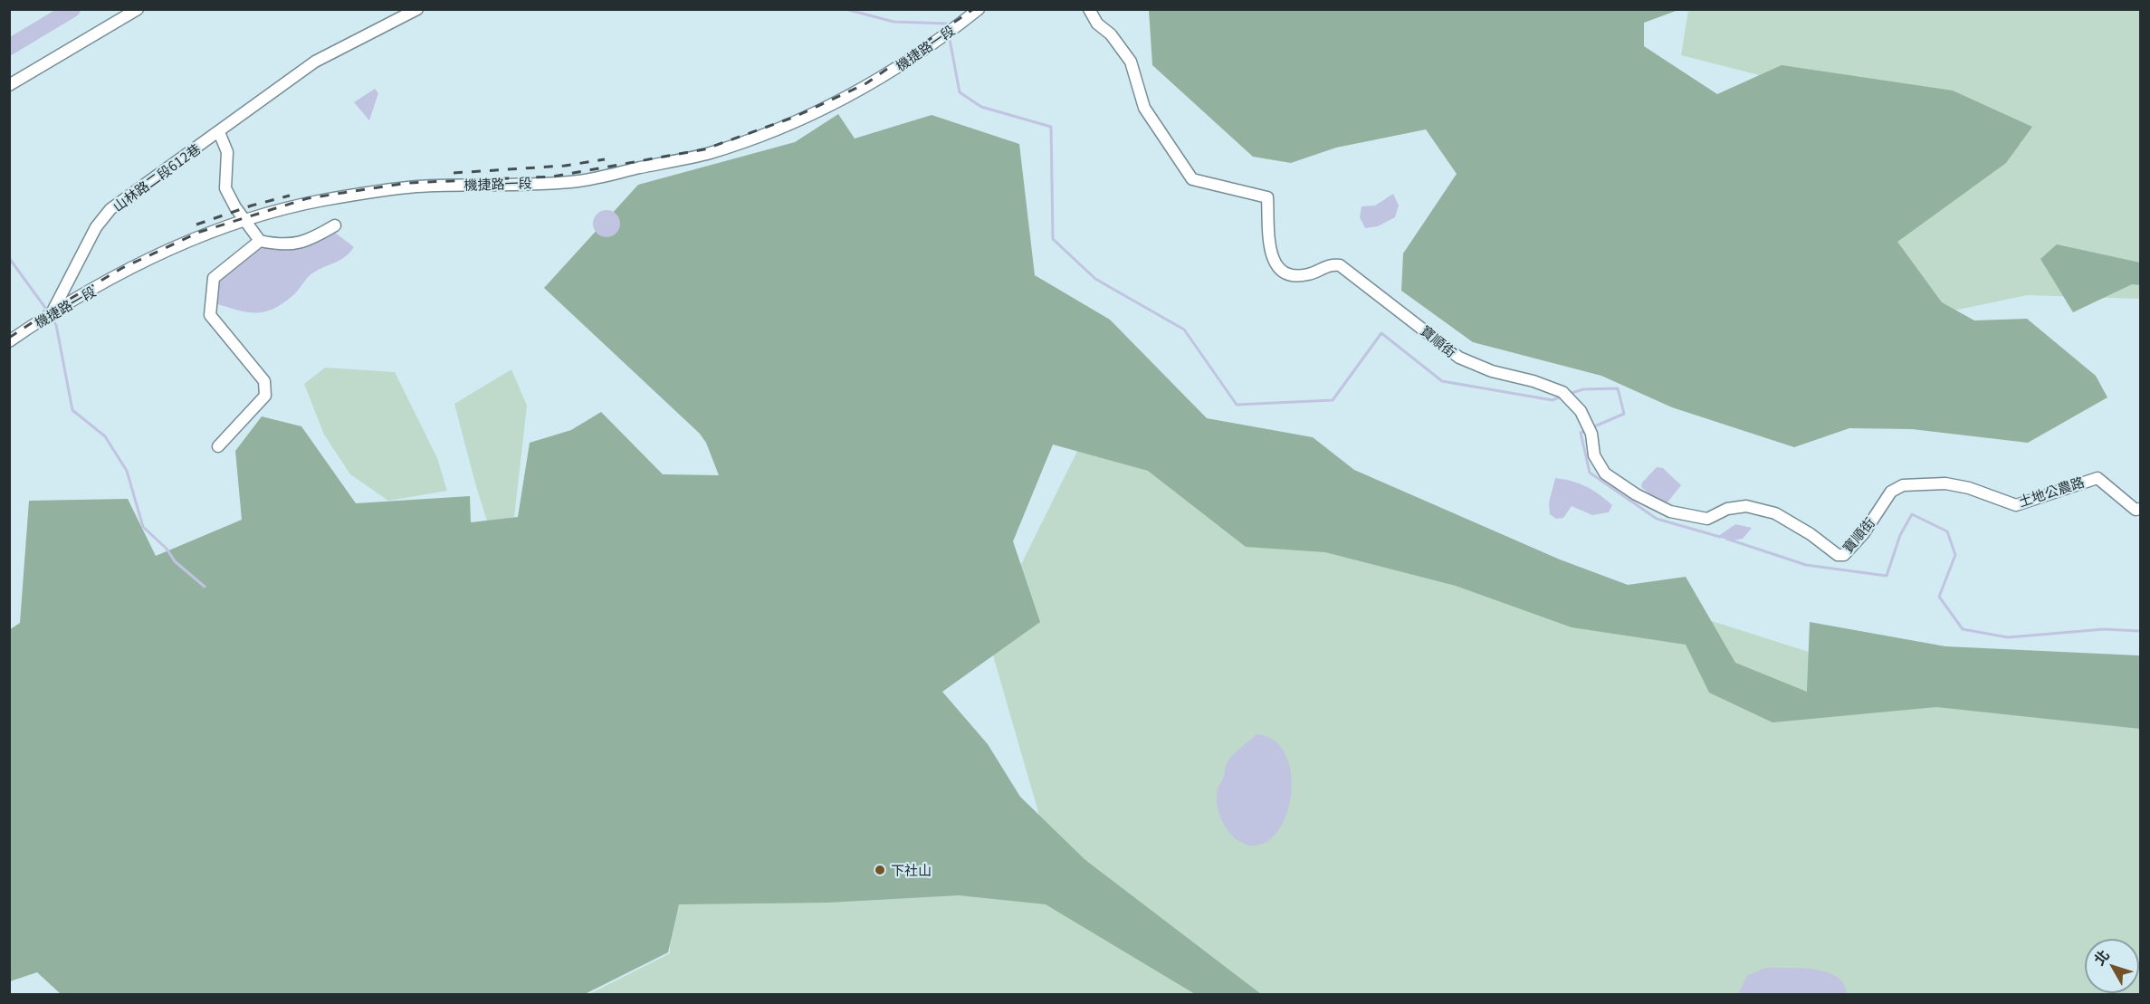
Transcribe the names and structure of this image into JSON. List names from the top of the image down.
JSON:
{
  "streets": {
    "street": [
      "機捷路一段",
      "山林路二段612巷",
      "寶順街",
      "土地公農路"
    ]
  },
  "crossings": [
    ["機捷路一段", "山林路二段612巷"],
    ["寶順街", "土地公農路"]
  ],
  "places": ["下社山"],
  "north": "top left"
}
